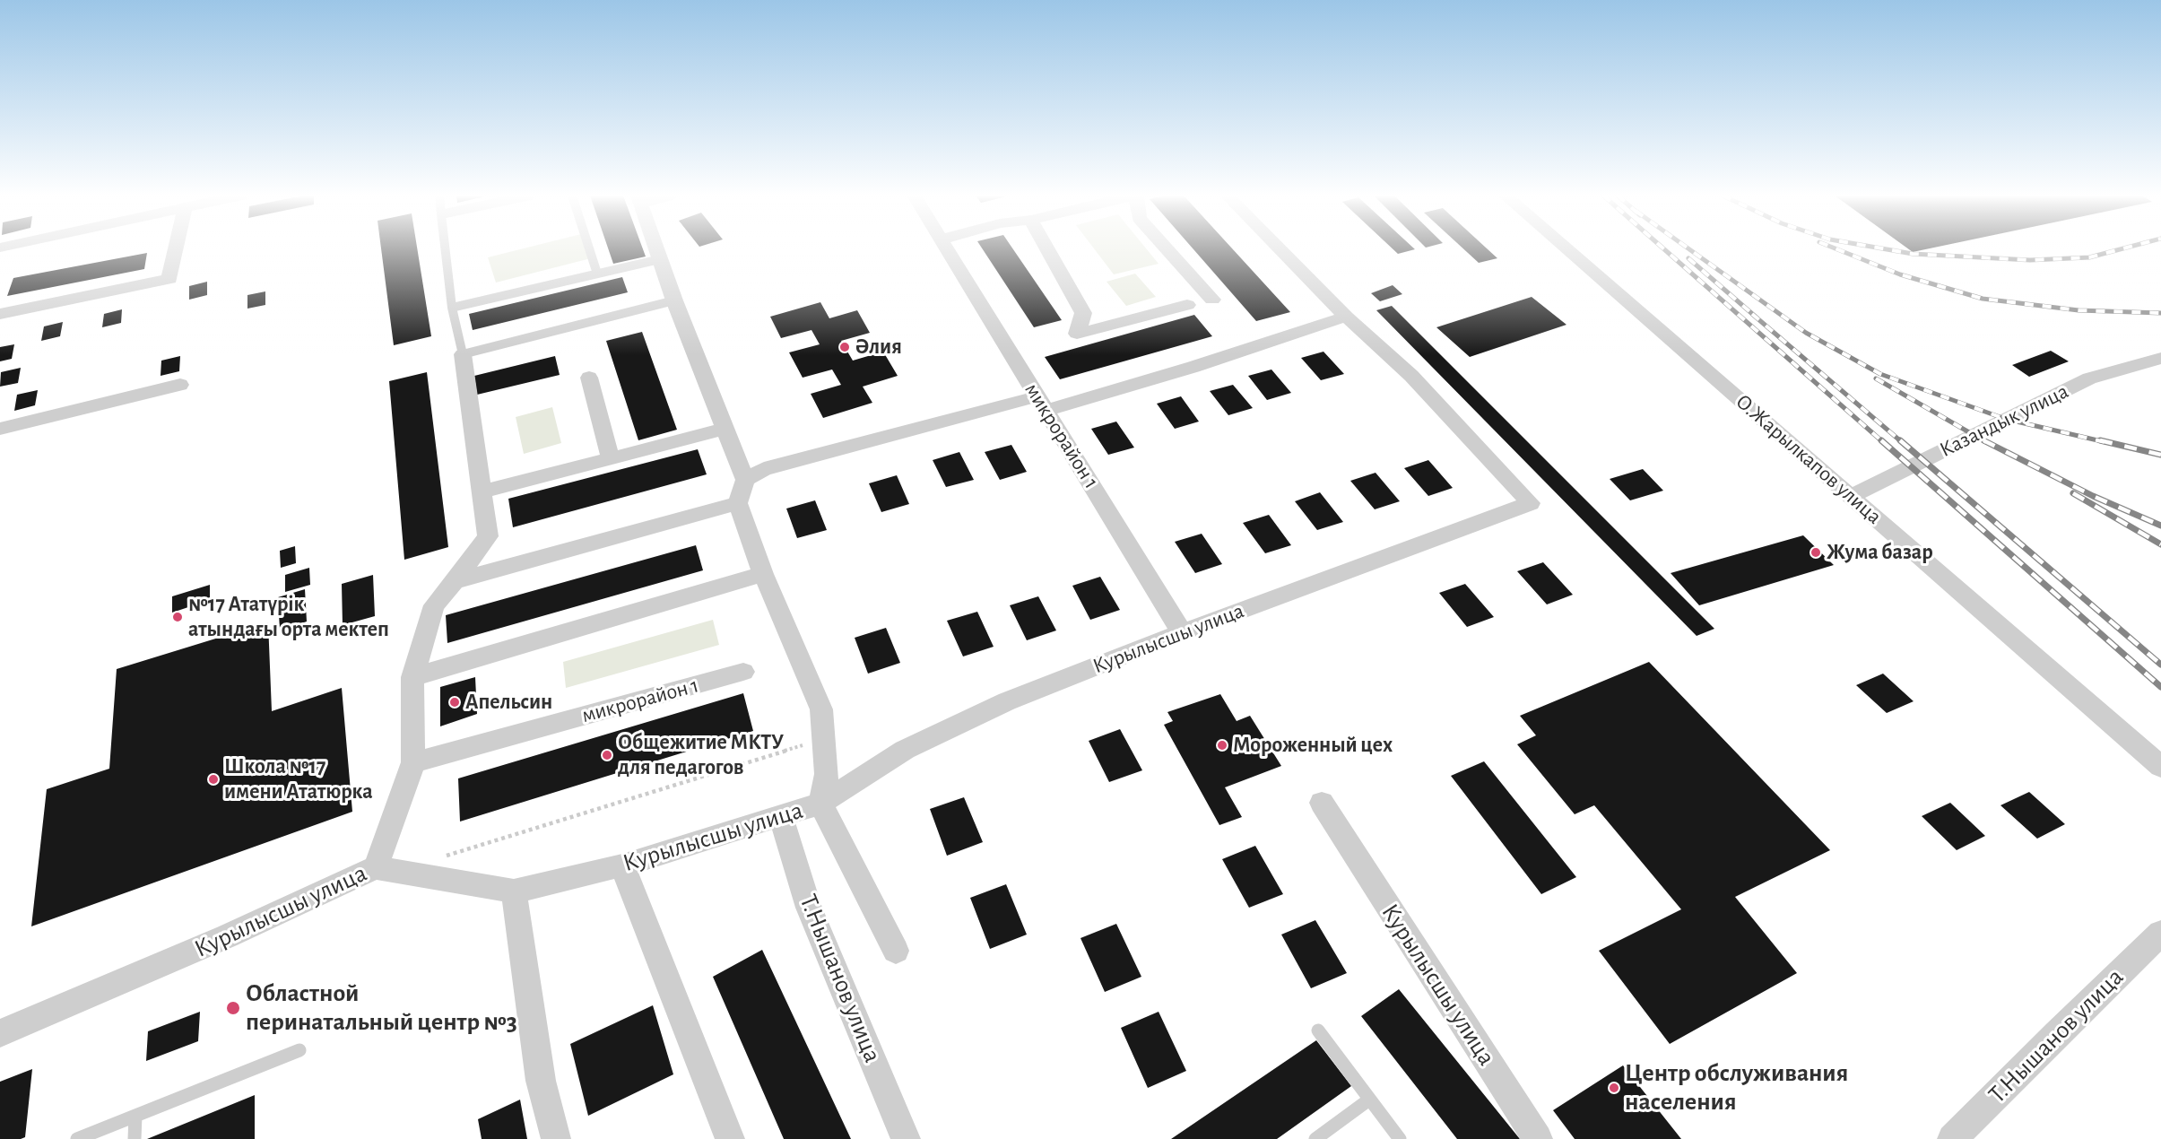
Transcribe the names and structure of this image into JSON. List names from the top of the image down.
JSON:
{
  "streets": {
    "street": [
      "Казандык улица",
      "микрорайон 1",
      "О.Жарылкапов улица",
      "Курылысшы улица",
      "Т.Нышанов улица"
    ]
  },
  "crossings": [
    ["Казандык улица", "О.Жарылкапов улица"],
    ["микрорайон 1", "Курылысшы улица"],
    ["Курылысшы улица", "Т.Нышанов улица"]
  ],
  "places": [
    "Әлия",
    "Жума базар",
    "№17 Ататүрік атындағы орта мектеп",
    "Апельсин",
    "Мороженный цех",
    "Общежитие МКТУ для педагогов",
    "Школа №17 имени Ататюрка",
    "Областной перинатальный центр №3",
    "Центр обслуживания населения"
  ]
}
